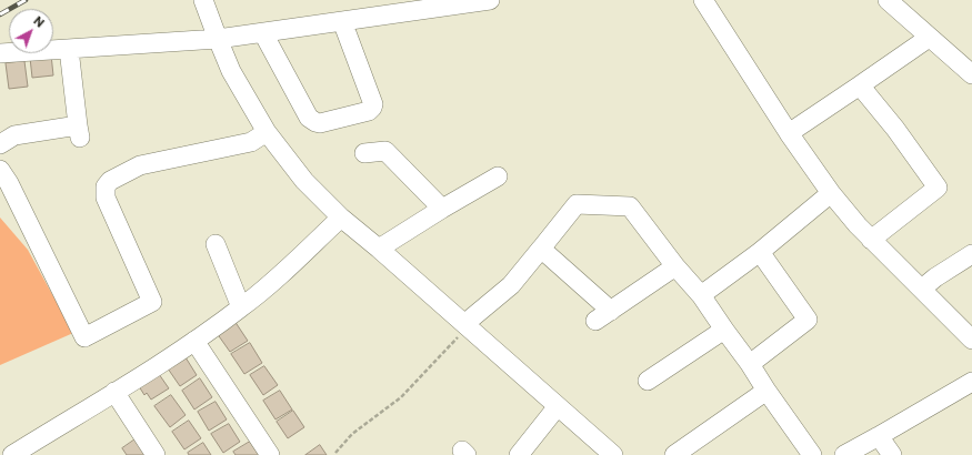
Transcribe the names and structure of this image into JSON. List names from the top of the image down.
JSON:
{
  "north": "top right"
}
